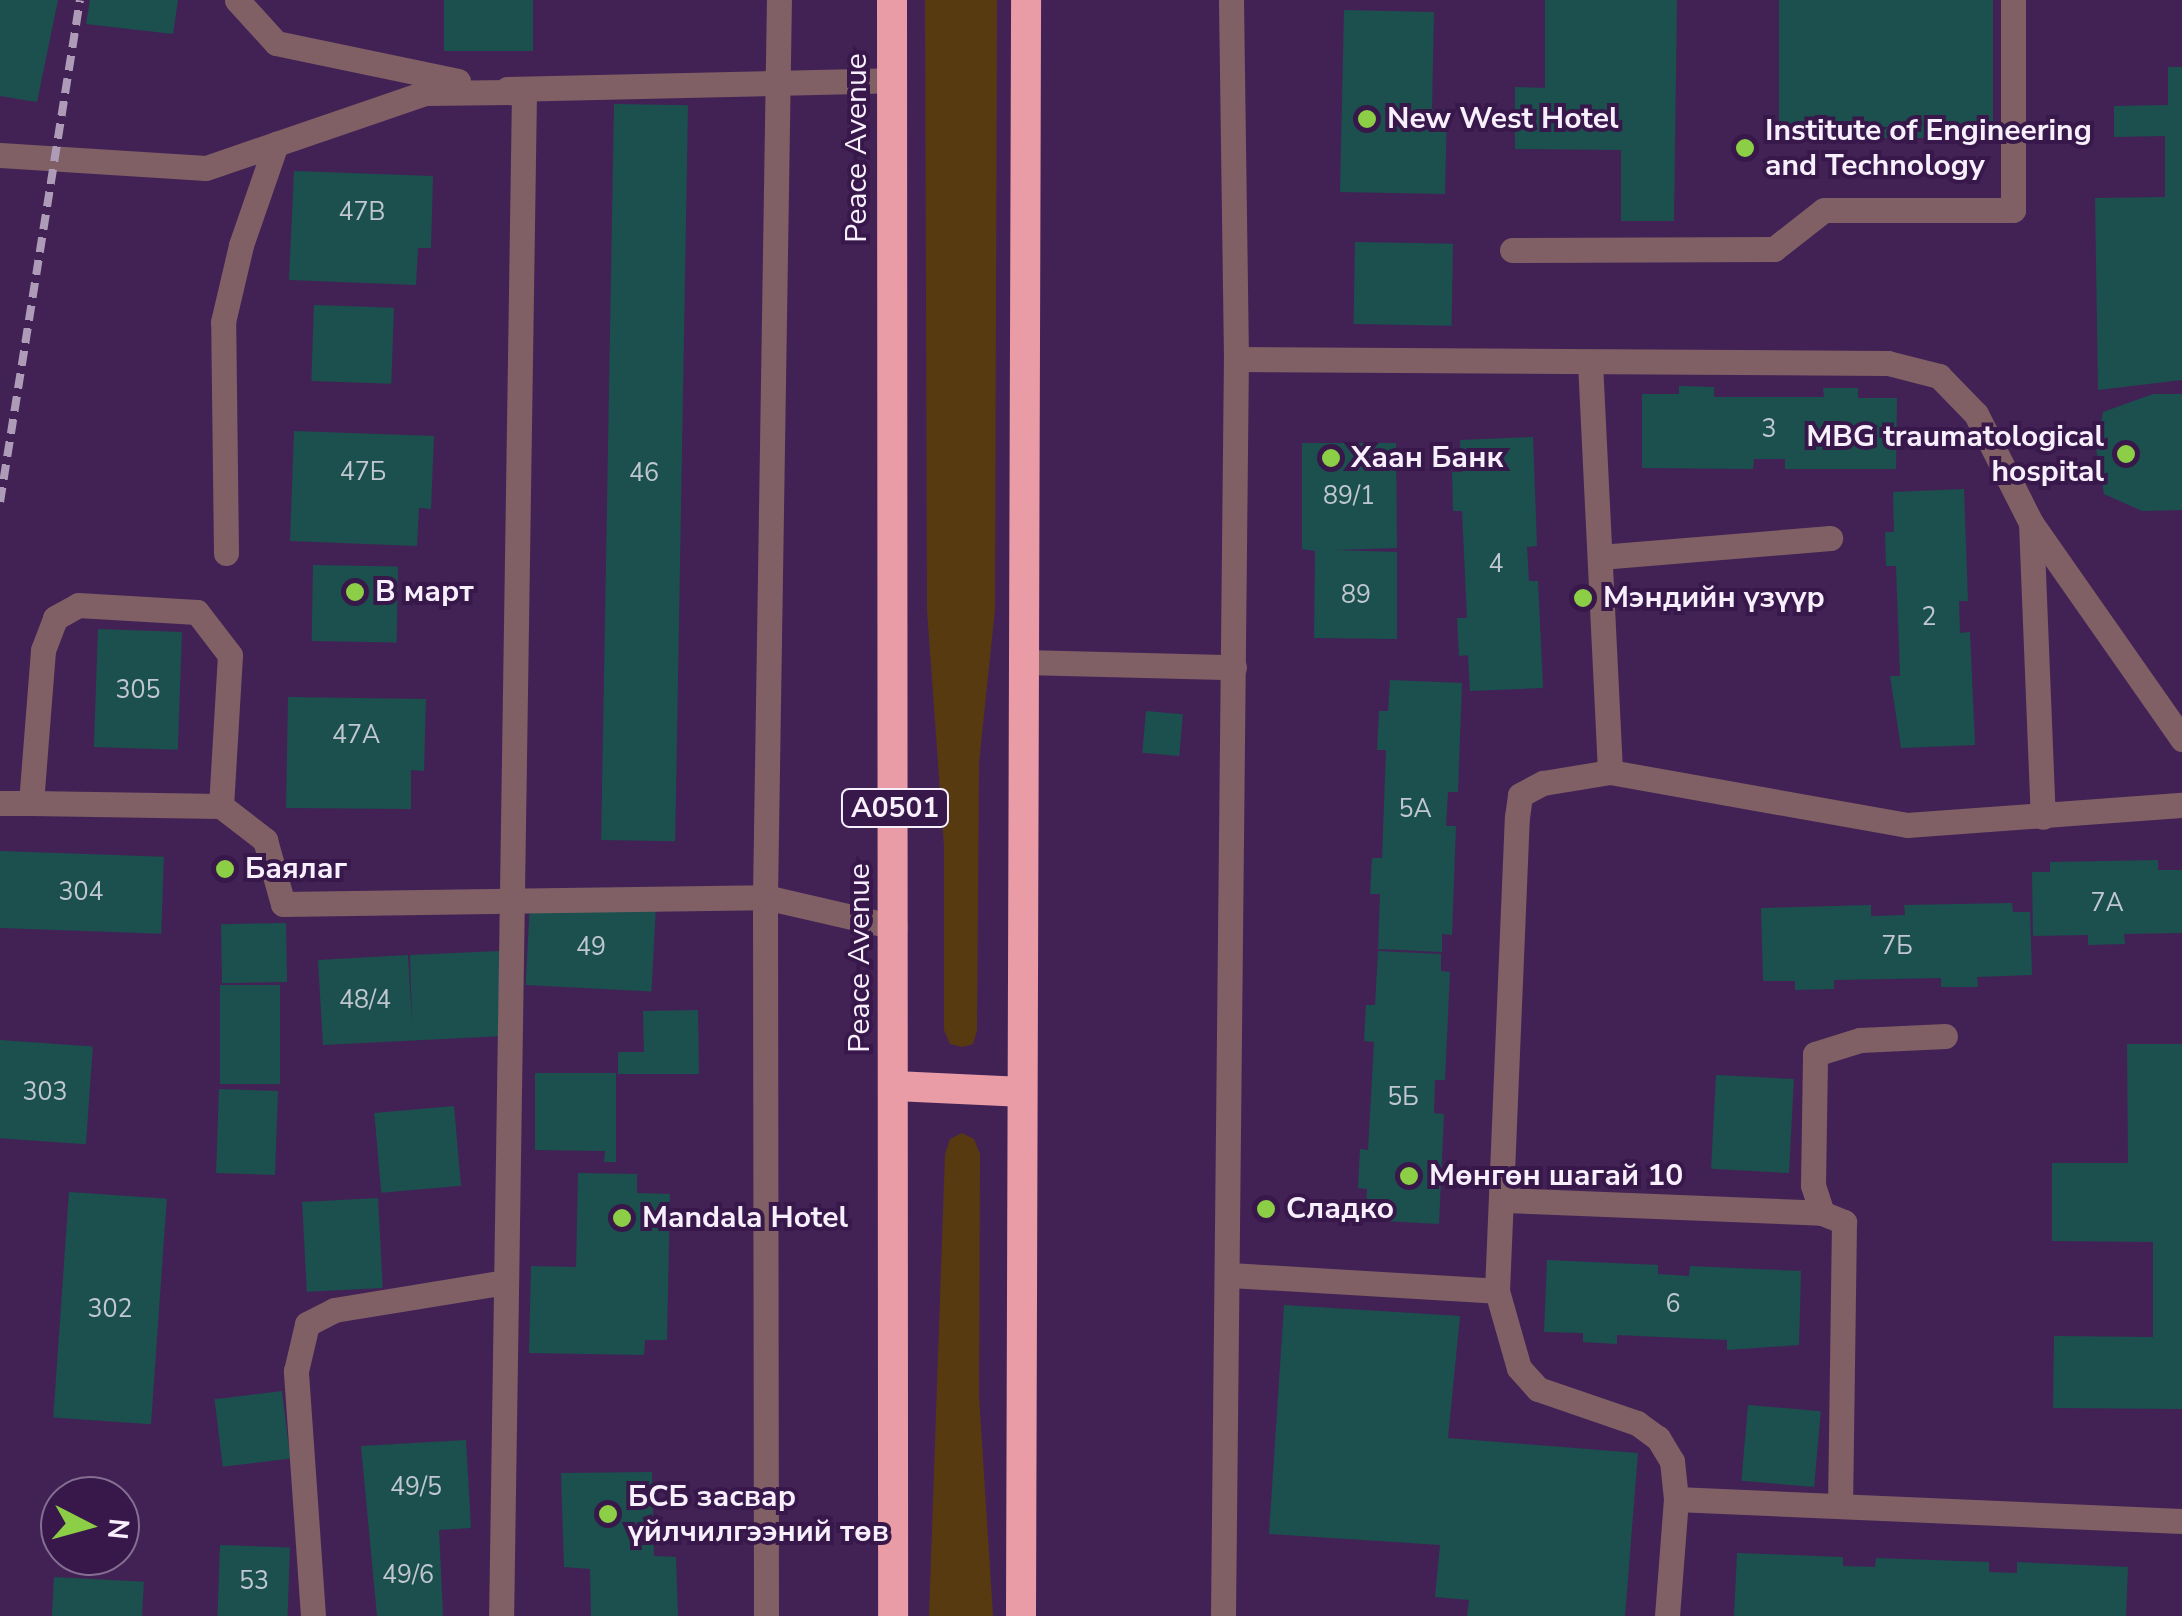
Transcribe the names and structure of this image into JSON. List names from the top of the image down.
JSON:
{
  "streets": {
    "highway": ["Peace Avenue", "A0501"]
  },
  "places": [
    "New West Hotel",
    "Institute of Engineering and Technology",
    "MBG traumatological hospital",
    "Хаан Банк",
    "В март",
    "Мэндийн үзүүр",
    "Баялаг",
    "Мөнгөн шагай 10",
    "Сладко",
    "Mandala Hotel",
    "БСБ засвар үйлчилгээний төв"
  ],
  "house_numbers": [
    "47В",
    "3",
    "47Б",
    "46",
    "89/1",
    "4",
    "89",
    "2",
    "305",
    "47А",
    "5А",
    "304",
    "7А",
    "7Б",
    "49",
    "48/4",
    "303",
    "5Б",
    "6",
    "302",
    "49/5",
    "49/6",
    "53"
  ],
  "north": "right"
}
